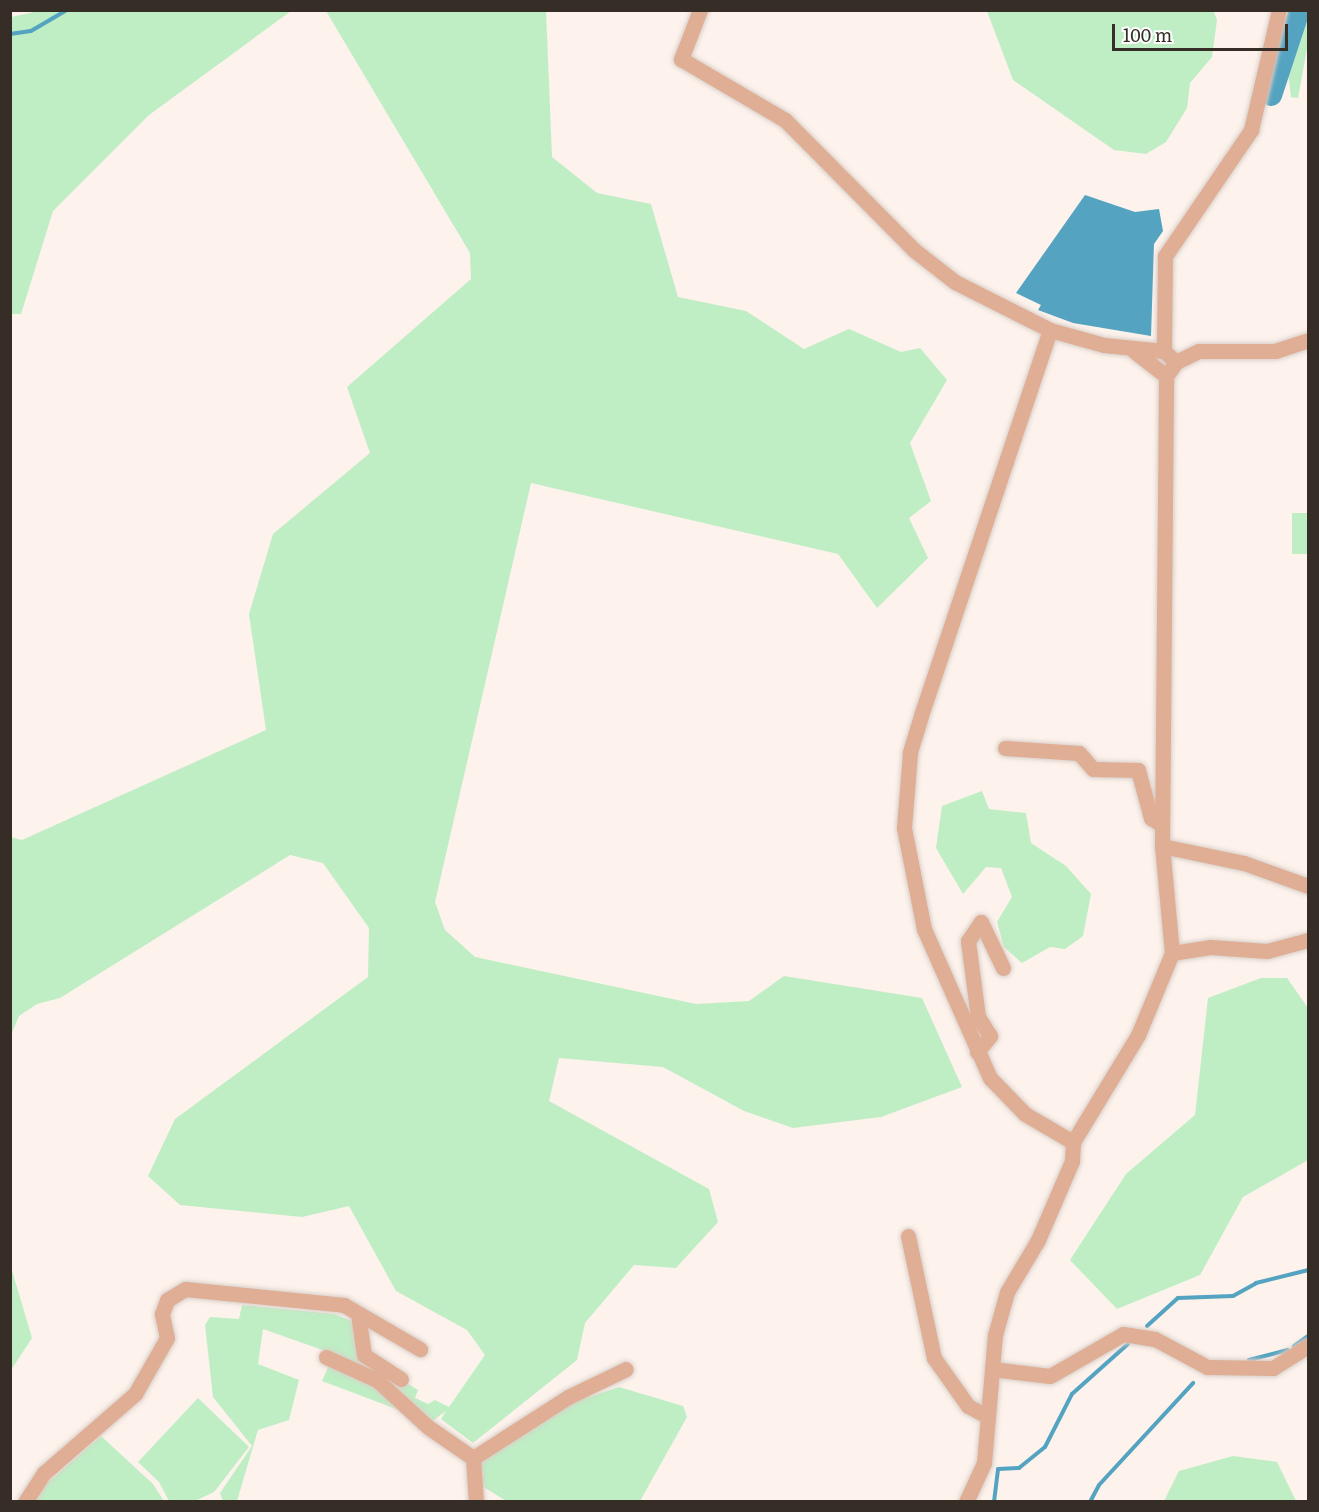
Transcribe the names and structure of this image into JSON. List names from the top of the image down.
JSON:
{
  "scale_bar": "100 m"
}
